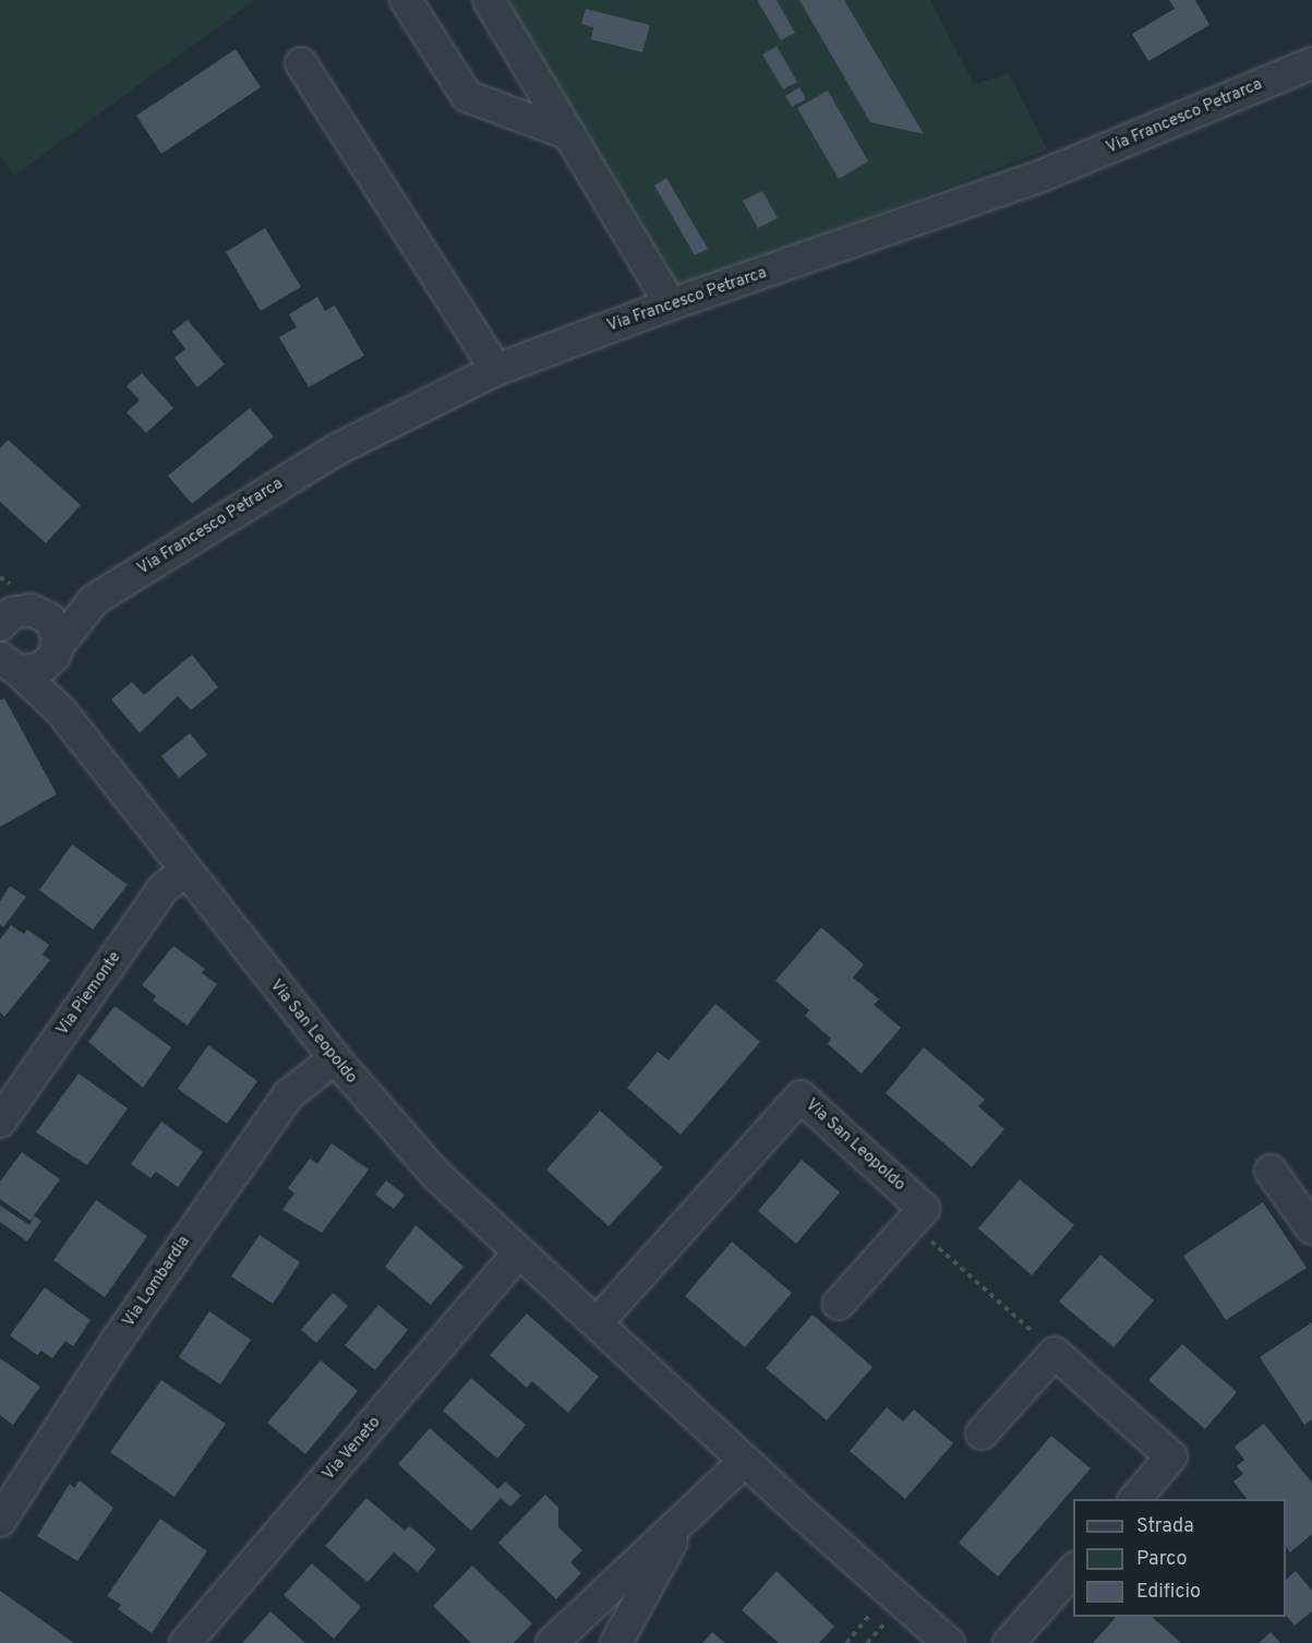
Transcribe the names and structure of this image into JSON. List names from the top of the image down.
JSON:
{
  "streets": {
    "street": [
      "Via Francesco Petrarca",
      "Via Piemonte",
      "Via San Leopoldo",
      "Via Lombardia",
      "Via Veneto"
    ]
  },
  "crossings": [
    ["Via Piemonte", "Via San Leopoldo"],
    ["Via San Leopoldo", "Via Lombardia"],
    ["Via San Leopoldo", "Via Veneto"]
  ],
  "legend": ["Strada", "Parco", "Edificio"]
}
